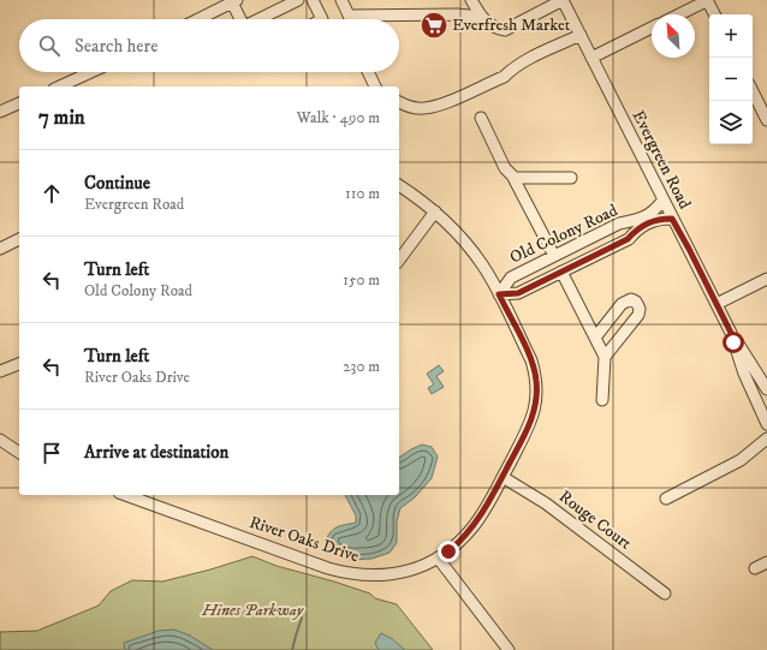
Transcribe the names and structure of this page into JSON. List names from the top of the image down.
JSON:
{
  "streets": {
    "street": [
      "Evergreen Road",
      "Old Colony Road",
      "Rouge Court",
      "River Oaks Drive"
    ]
  },
  "crossings": [
    ["Evergreen Road", "Old Colony Road"],
    ["Old Colony Road", "River Oaks Drive"],
    ["Rouge Court", "River Oaks Drive"]
  ],
  "parks": ["Hines Parkway"],
  "places": {
    "supermarket": ["Everfresh Market"]
  },
  "north": "top left",
  "page": {
    "map_buttons": ["+", "−"],
    "search": "Search here",
    "heading": ["7 min", "Walk · 490 m"],
    "list": [
      ["Continue", "Evergreen Road", "110 m"],
      ["Turn left", "Old Colony Road", "150 m"],
      ["Turn left", "River Oaks Drive", "230 m"],
      "Arrive at destination"
    ]
  }
}
